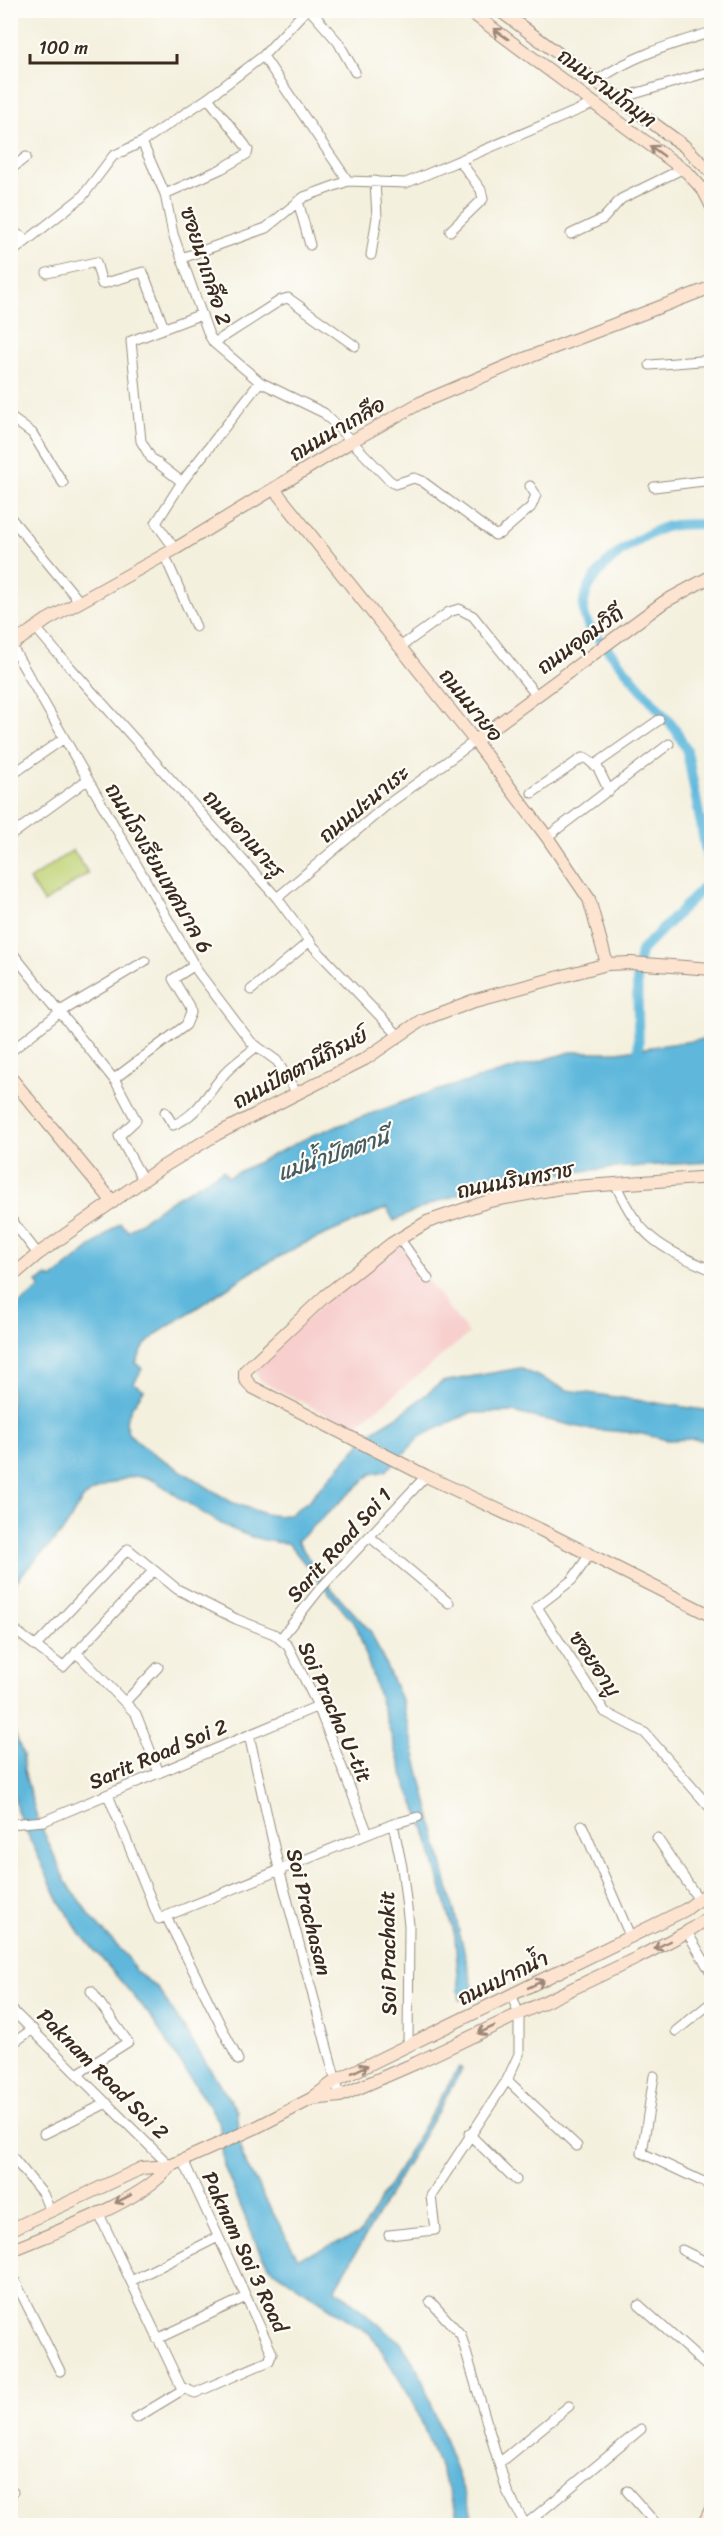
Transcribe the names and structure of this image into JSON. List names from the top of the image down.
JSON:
{
  "streets": {
    "street": [
      "ถนนรามโกมุท",
      "ซอยนาเกลือ 2",
      "ถนนนาเกลือ",
      "ถนนอุดมวิถี",
      "ถนนมายอ",
      "ถนนปะนาเระ",
      "ถนนอาเนาะรู",
      "ถนนโรงเรียนเทศบาล 6",
      "ถนนปัตตานีภิรมย์",
      "ถนนนรินทราช",
      "Sarit Road Soi 1",
      "ซอยอาบู",
      "Soi Pracha U-tit",
      "Sarit Road Soi 2",
      "Soi Prachasan",
      "Soi Prachakit",
      "ถนนปากน้ำ",
      "Paknam Road Soi 2",
      "Paknam Soi 3 Road"
    ]
  },
  "crossings": [
    ["ซอยนาเกลือ 2", "ถนนนาเกลือ"],
    ["ถนนนาเกลือ", "ถนนมายอ"],
    ["ถนนนาเกลือ", "ถนนอาเนาะรู"],
    ["ถนนนาเกลือ", "ถนนโรงเรียนเทศบาล 6"],
    ["ถนนอุดมวิถี", "ถนนมายอ"],
    ["ถนนอุดมวิถี", "ถนนปะนาเระ"],
    ["ถนนมายอ", "ถนนปะนาเระ"],
    ["ถนนมายอ", "ถนนปัตตานีภิรมย์"],
    ["ถนนปะนาเระ", "ถนนอาเนาะรู"],
    ["ถนนอาเนาะรู", "ถนนปัตตานีภิรมย์"],
    ["ถนนโรงเรียนเทศบาล 6", "ถนนปัตตานีภิรมย์"],
    ["ถนนนรินทราช", "Sarit Road Soi 1"],
    ["Sarit Road Soi 1", "Soi Pracha U-tit"],
    ["Soi Pracha U-tit", "Sarit Road Soi 2"],
    ["Sarit Road Soi 2", "Soi Prachasan"],
    ["Soi Prachasan", "ถนนปากน้ำ"],
    ["Soi Prachakit", "ถนนปากน้ำ"],
    ["ถนนปากน้ำ", "Paknam Road Soi 2"],
    ["ถนนปากน้ำ", "Paknam Soi 3 Road"]
  ],
  "water": ["แม่น้ำปัตตานี"],
  "scale_bar": "100 m"
}
